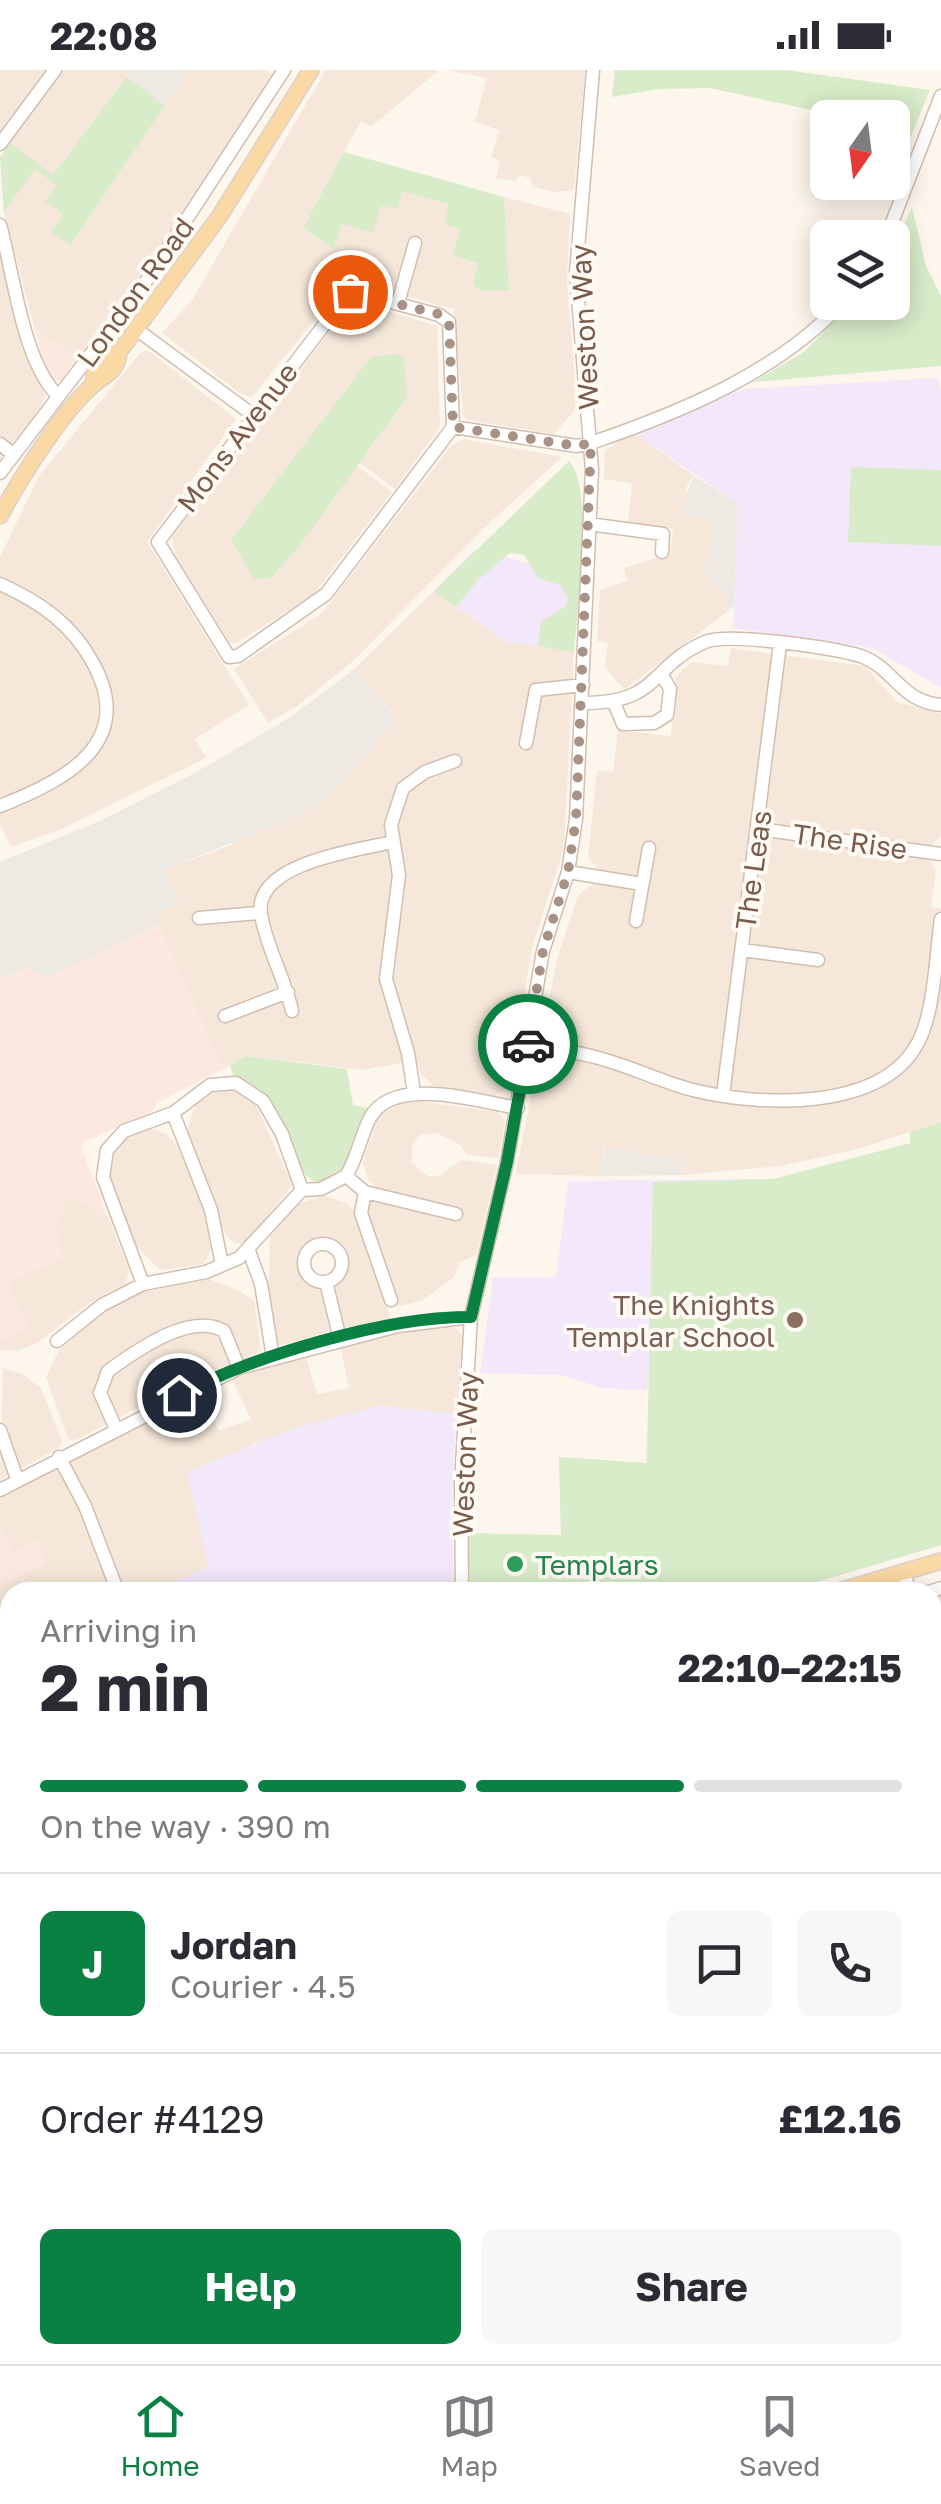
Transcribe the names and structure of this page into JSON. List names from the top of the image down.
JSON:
{
  "streets": {
    "main road": ["London Road"],
    "street": [
      "Weston Way",
      "Mons Avenue",
      "The Rise",
      "The Leas"
    ]
  },
  "crossings": [
    ["The Rise", "The Leas"]
  ],
  "places": ["The Knights Templar School", "Templars"],
  "north": "bottom",
  "page": {
    "status": "22:08",
    "heading": ["2 min", "Arriving in", "22:10–22:15"],
    "panel": [
      "Jordan",
      "Courier · 4.5",
      "Order #4129",
      "£12.16"
    ],
    "bar": "On the way · 390 m",
    "round": "J",
    "buttons": ["Help", "Share"],
    "tabs": ["Home", "Map", "Saved"]
  }
}
